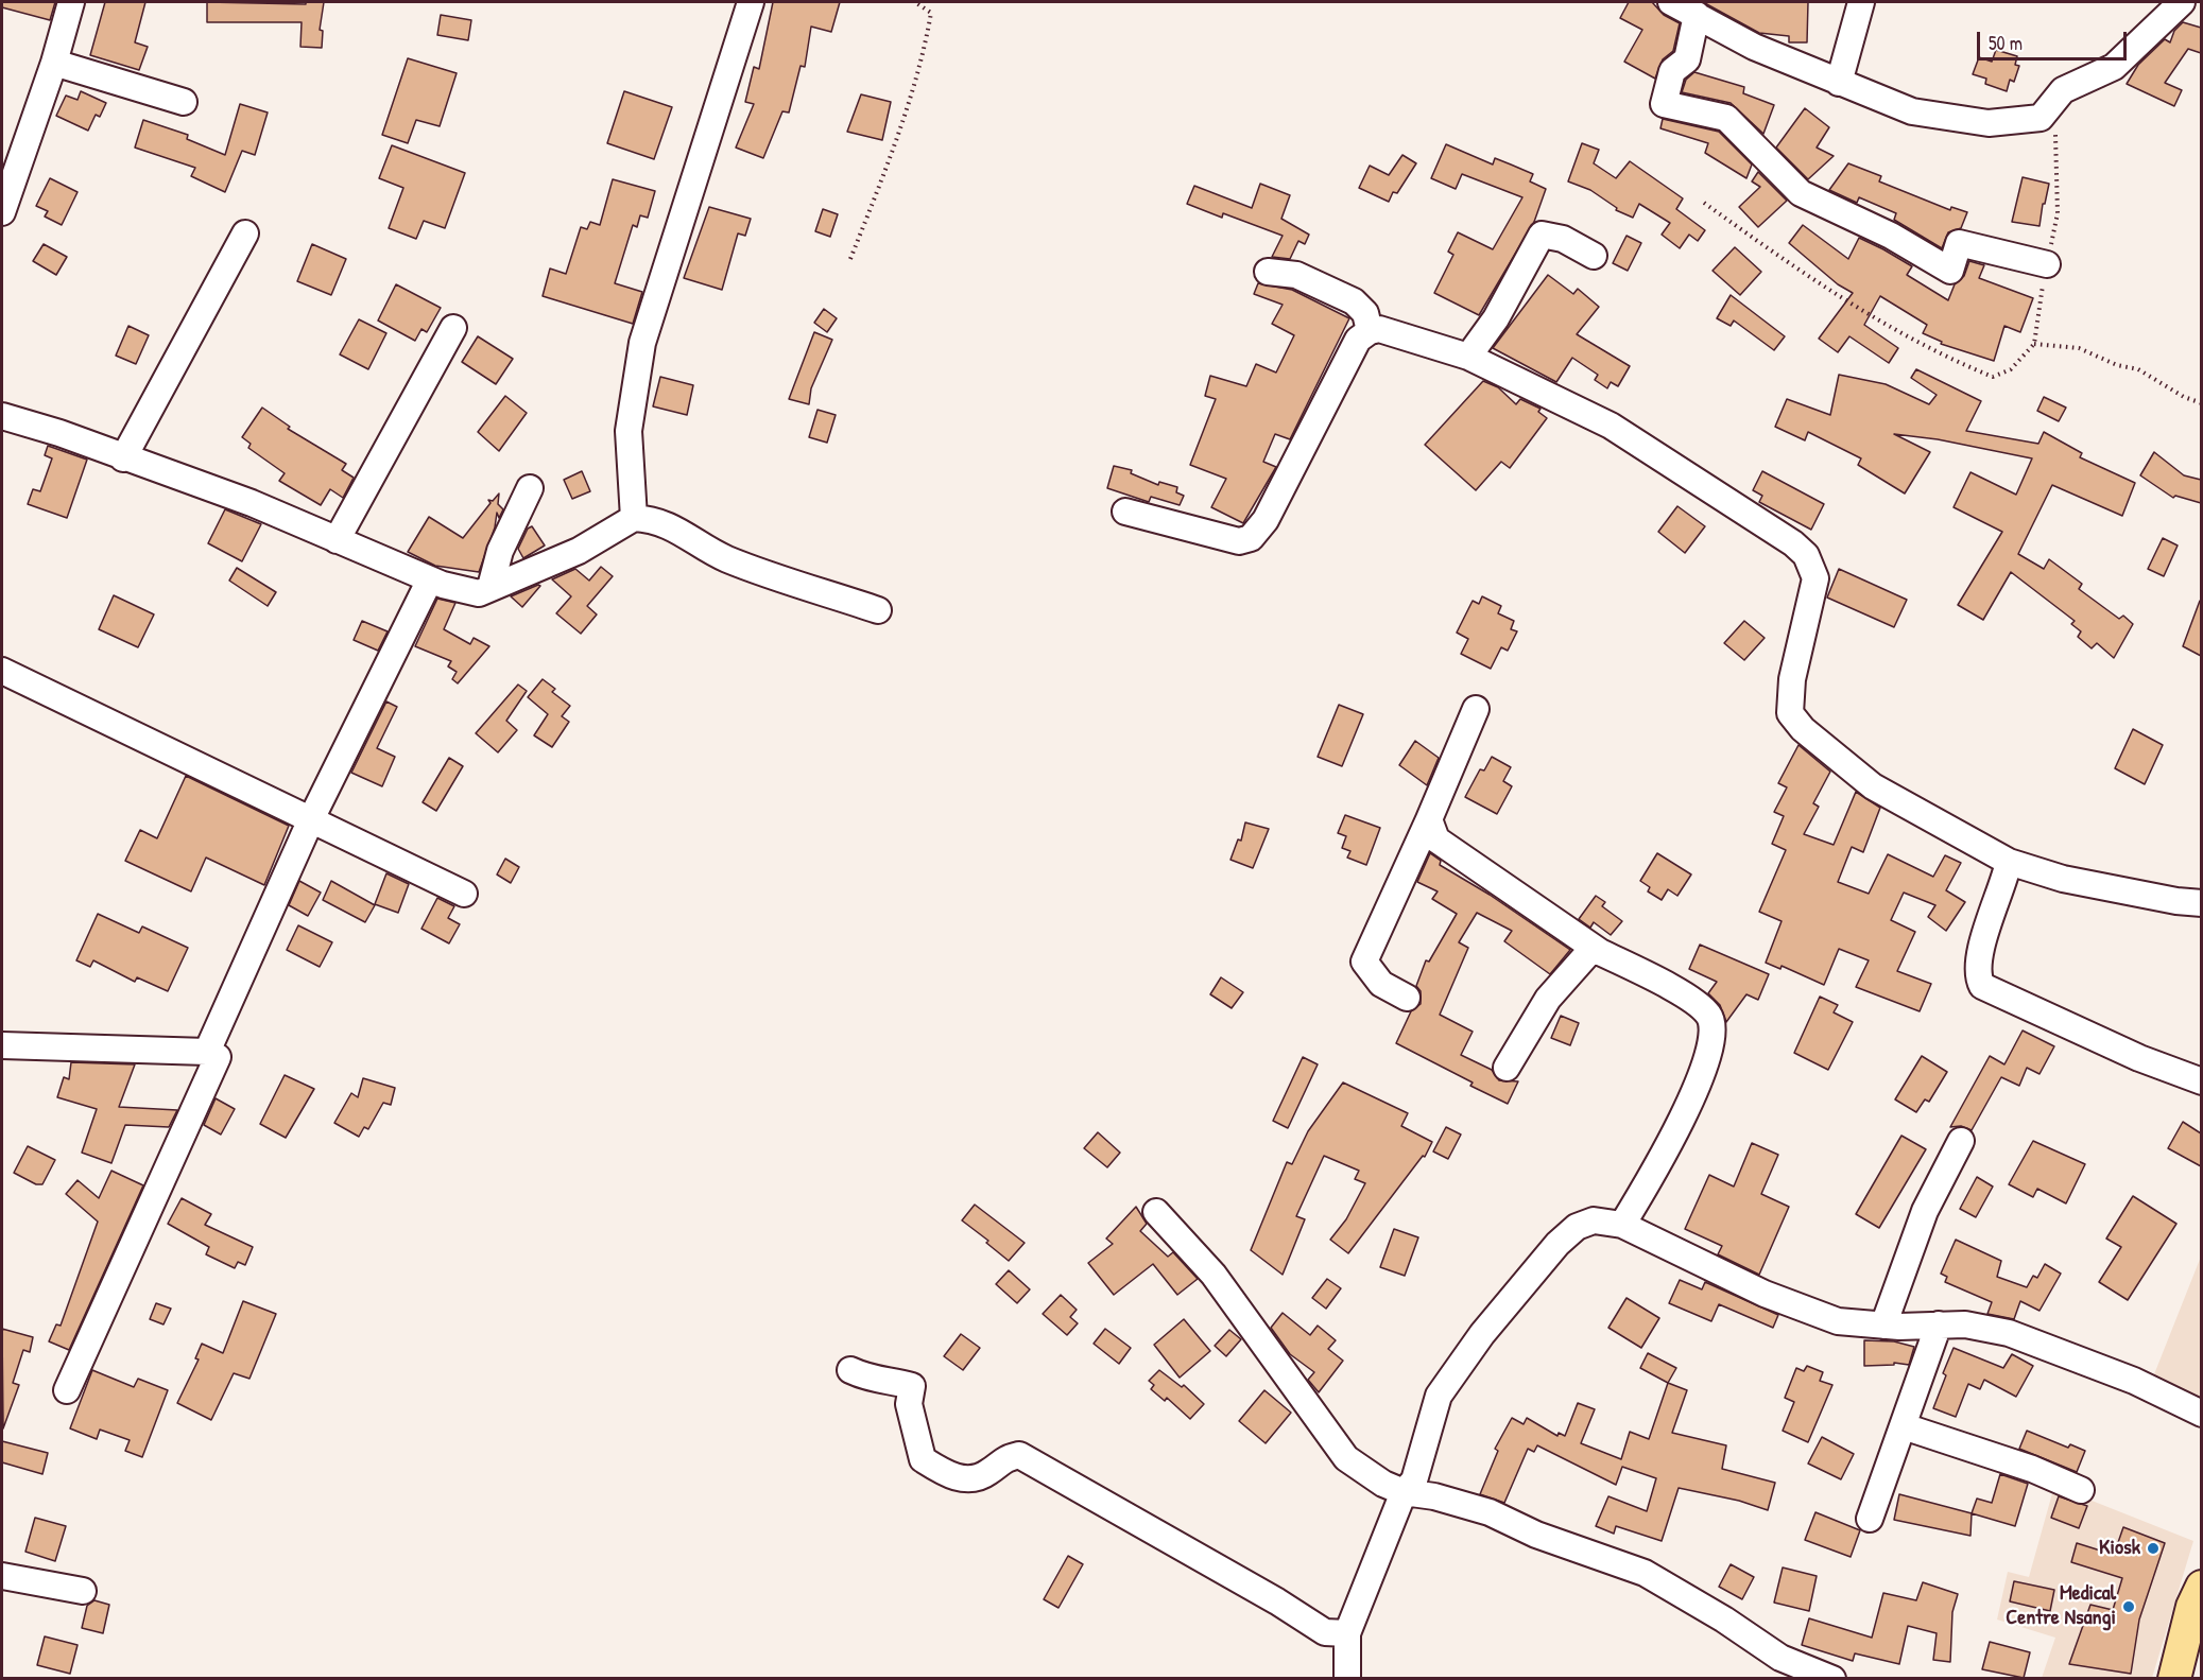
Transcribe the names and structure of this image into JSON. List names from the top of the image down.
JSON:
{
  "places": ["Kiosk", "Medical Centre Nsangi"],
  "scale_bar": "50 m"
}
